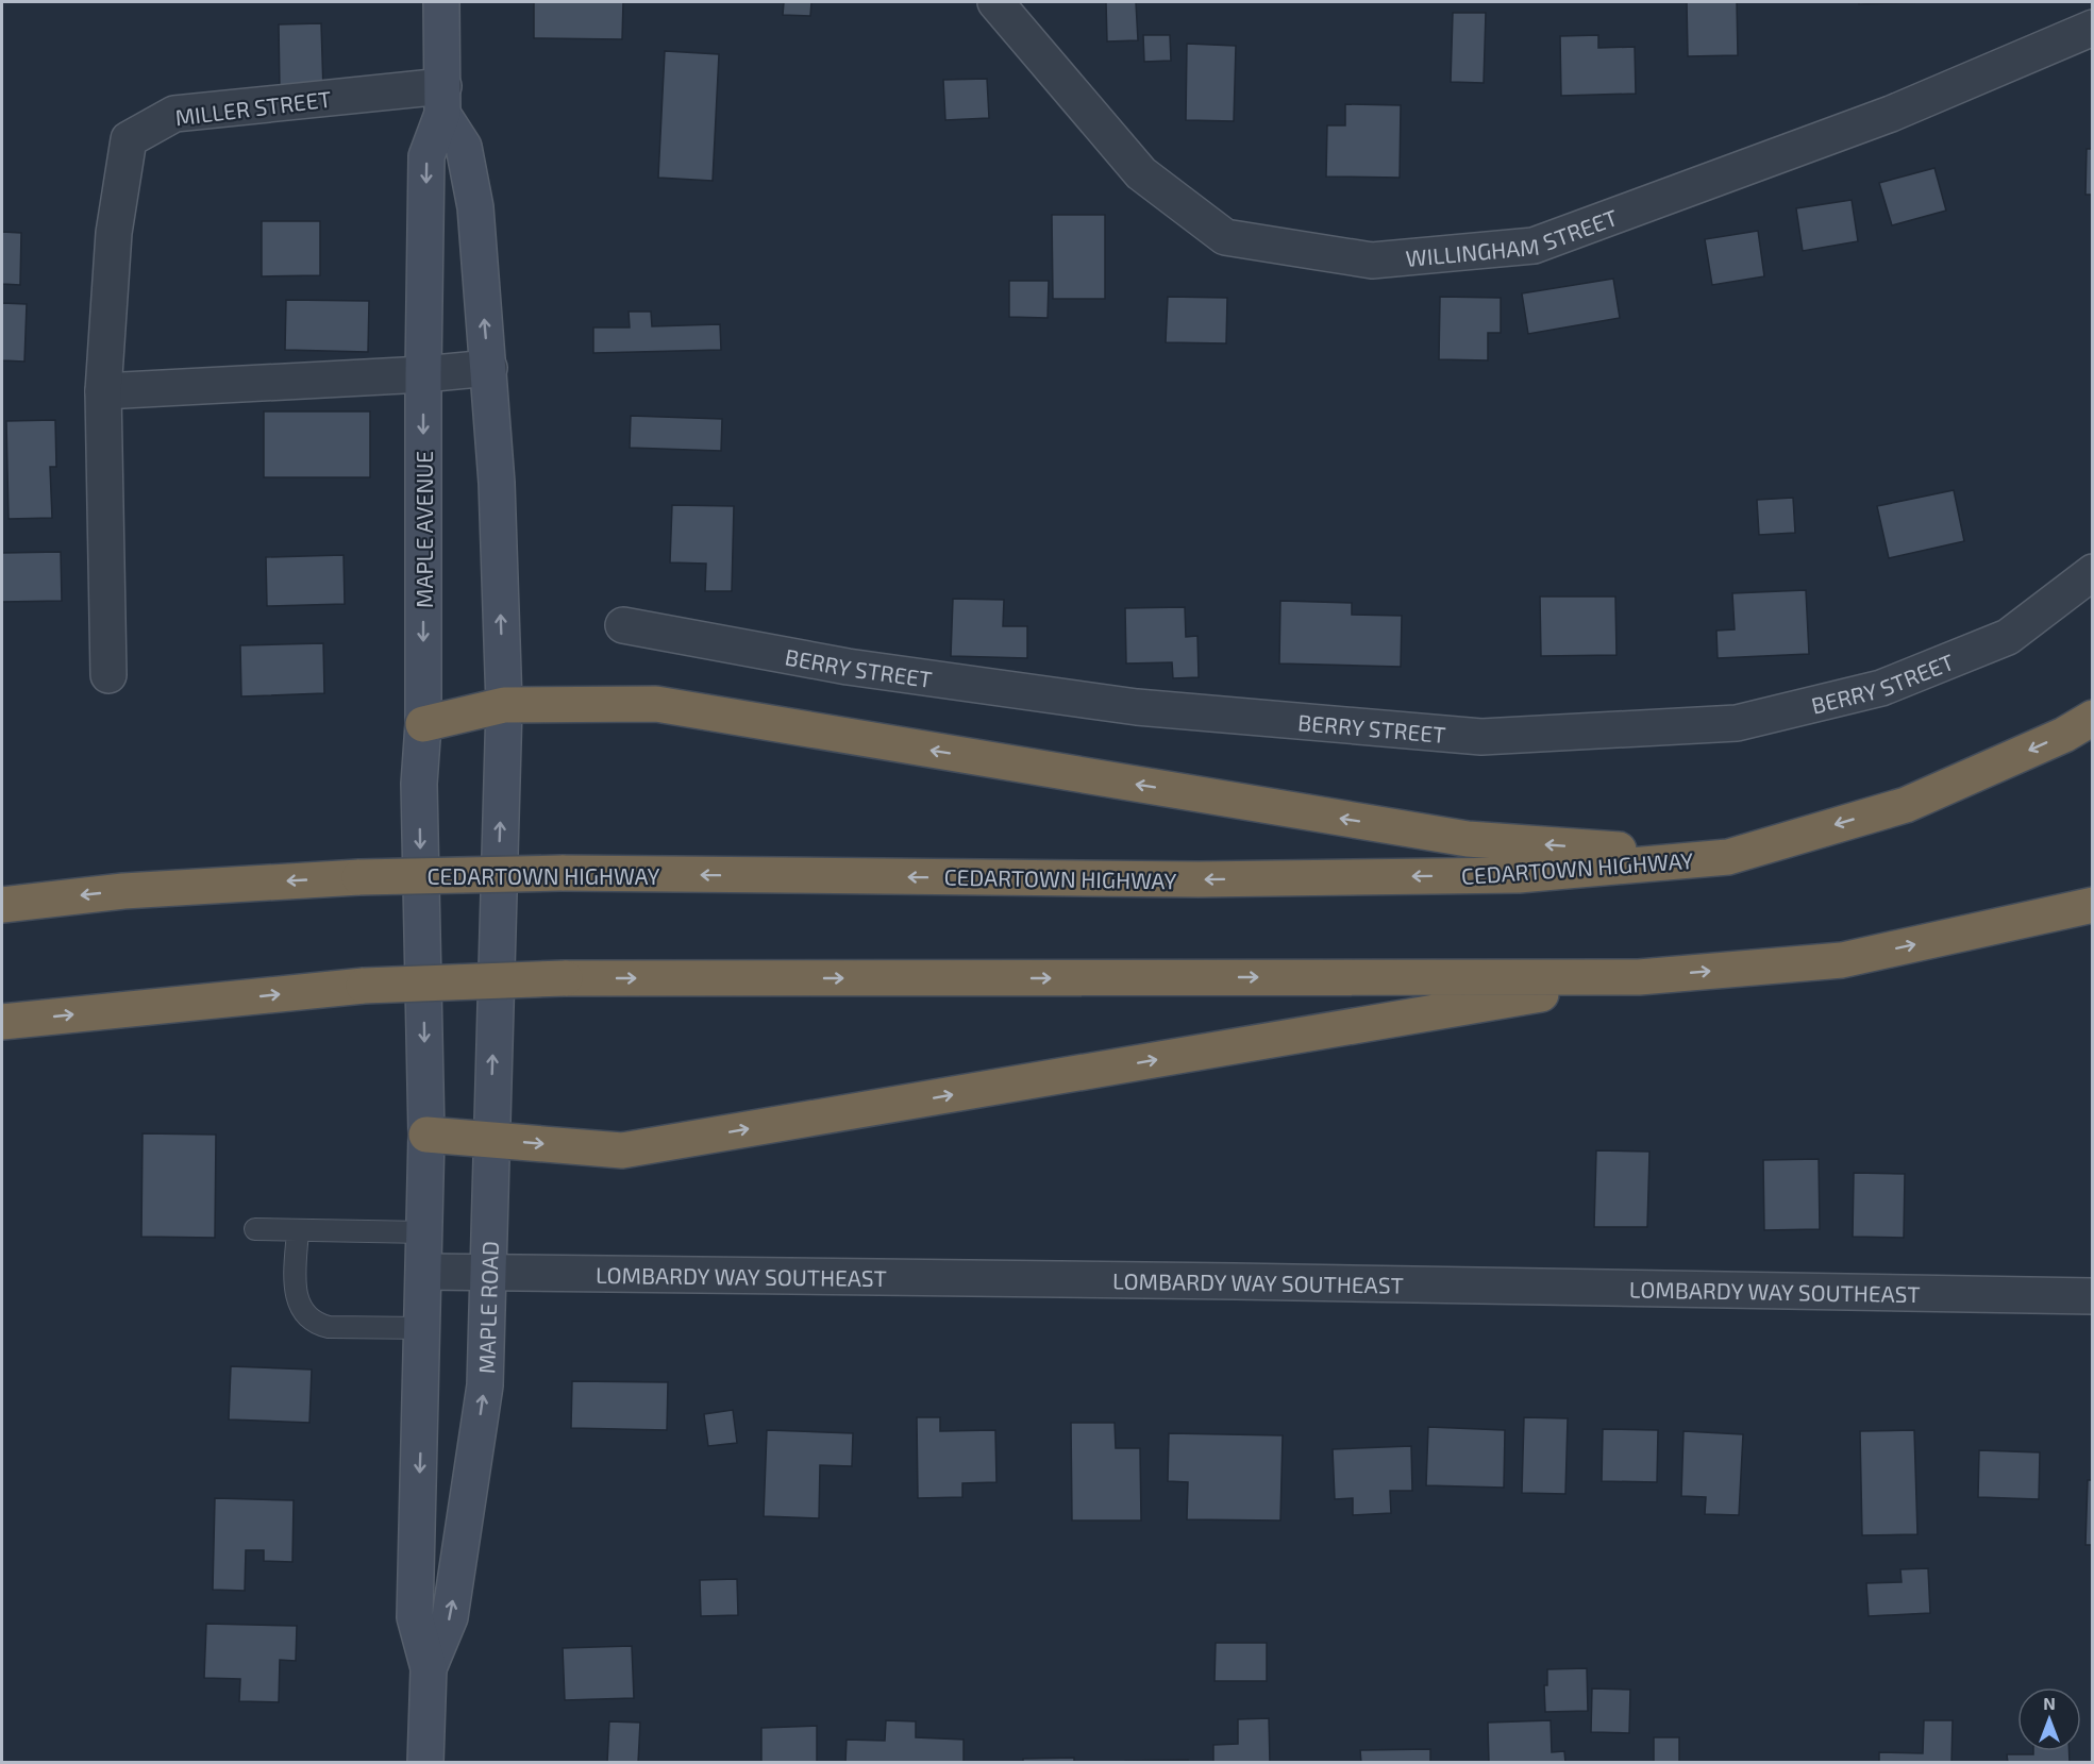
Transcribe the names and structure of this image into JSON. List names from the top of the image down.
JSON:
{
  "streets": {
    "highway": ["CEDARTOWN HIGHWAY"],
    "main road": ["MAPLE AVENUE", "MAPLE ROAD"],
    "street": [
      "MILLER STREET",
      "WILLINGHAM STREET",
      "BERRY STREET",
      "LOMBARDY WAY SOUTHEAST"
    ]
  },
  "crossings": [
    ["MILLER STREET", "MAPLE AVENUE"],
    ["MAPLE AVENUE", "MAPLE ROAD"],
    ["LOMBARDY WAY SOUTHEAST", "MAPLE ROAD"]
  ],
  "north": "top"
}
